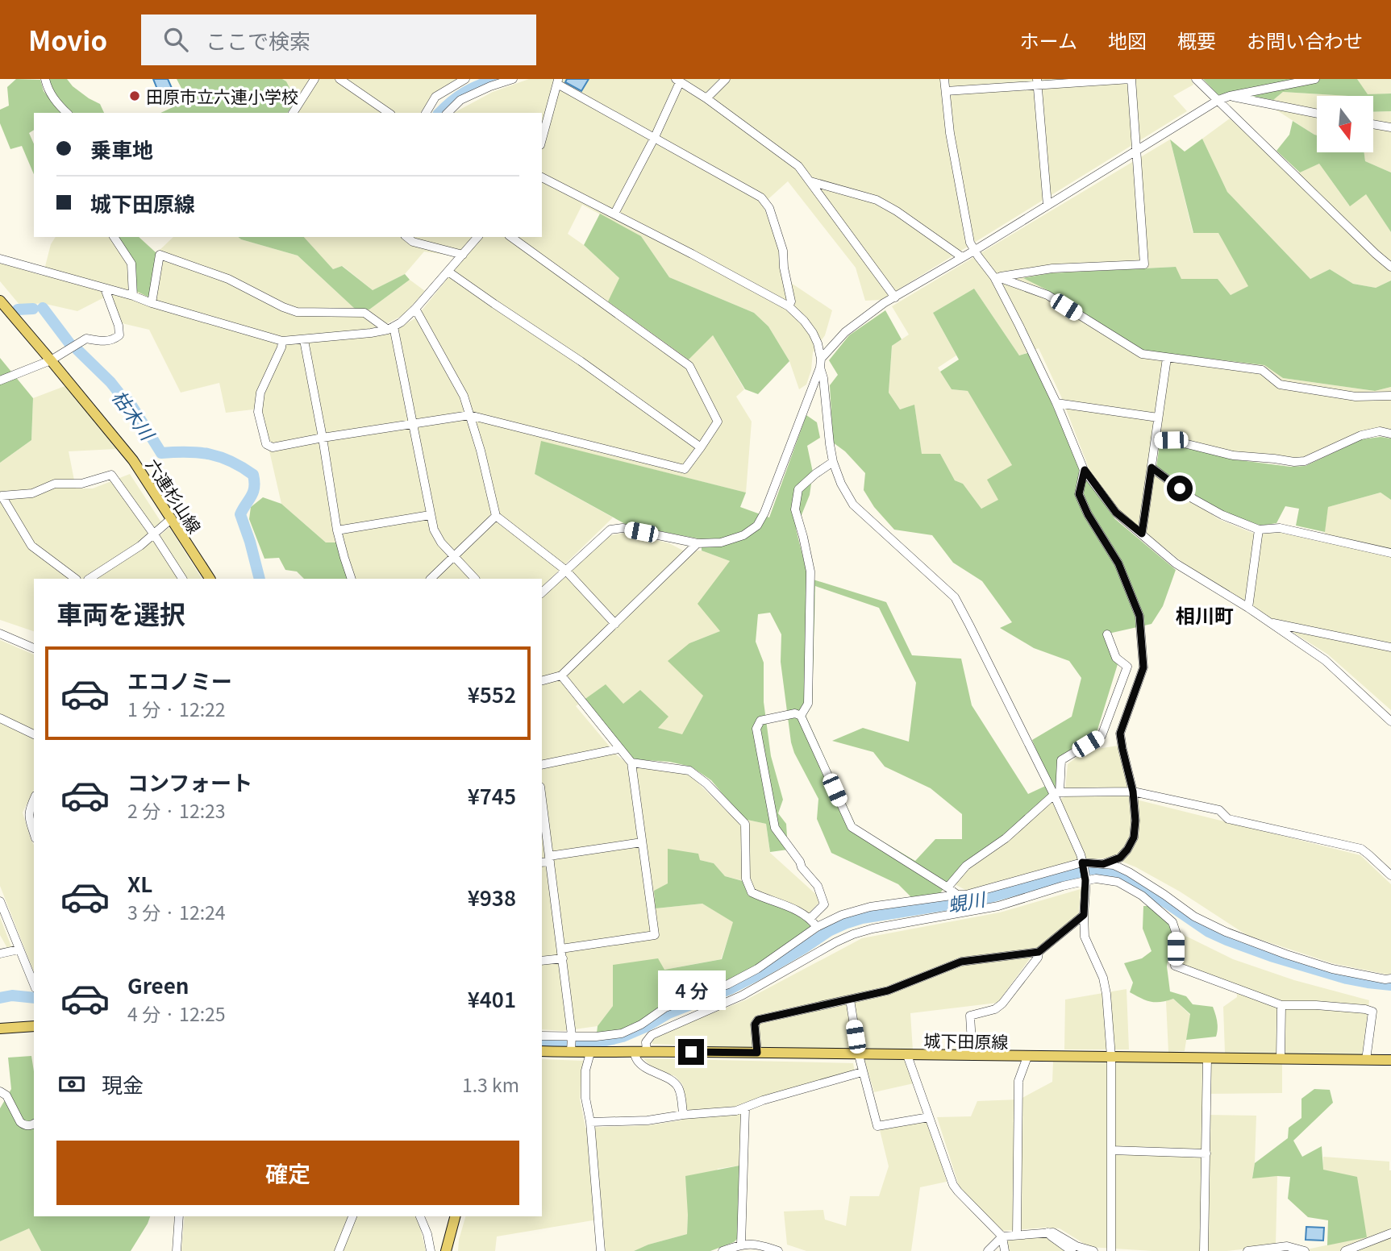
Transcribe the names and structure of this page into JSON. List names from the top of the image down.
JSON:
{
  "streets": {
    "main road": ["六連杉山線", "城下田原線"]
  },
  "districts": ["相川町"],
  "water": ["枯木川", "蜆川"],
  "places": ["田原市立六連小学校"],
  "north": "bottom",
  "page": {
    "header": "Movio",
    "search": "ここで検索",
    "nav": [
      "ホーム",
      "地図",
      "概要",
      "お問い合わせ"
    ],
    "banner": ["乗車地", "城下田原線"],
    "heading": "車両を選択",
    "list": [
      {
        "name": "エコノミー",
        "note": "1 分 · 12:22",
        "value": "¥552"
      },
      {
        "name": "コンフォート",
        "note": "2 分 · 12:23",
        "value": "¥745"
      },
      {
        "name": "XL",
        "note": "3 分 · 12:24",
        "value": "¥938"
      },
      {
        "name": "Green",
        "note": "4 分 · 12:25",
        "value": "¥401"
      }
    ],
    "bubble": "4 分",
    "pay": ["現金", "1.3 km"],
    "buttons": "確定"
  }
}
